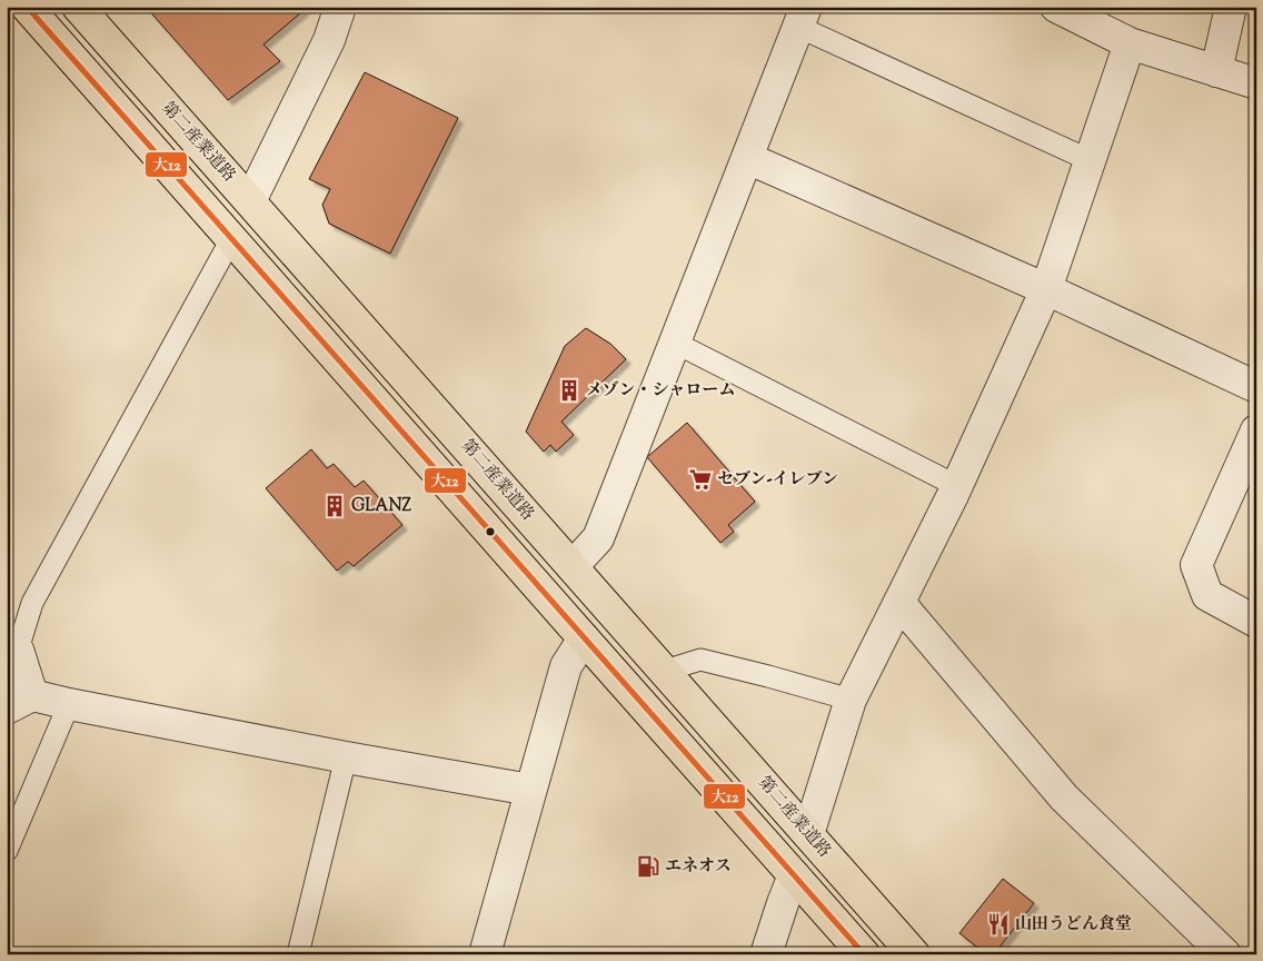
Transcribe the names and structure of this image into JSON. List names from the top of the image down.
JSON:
{
  "streets": {
    "main road": ["第二産業道路"]
  },
  "places": {
    "building": ["メゾン・シャローム", "GLANZ"],
    "supermarket": ["セブン-イレブン"],
    "fuel station": ["エネオス"],
    "restaurant": ["山田うどん食堂"]
  },
  "lines": ["transit line 大12"]
}
